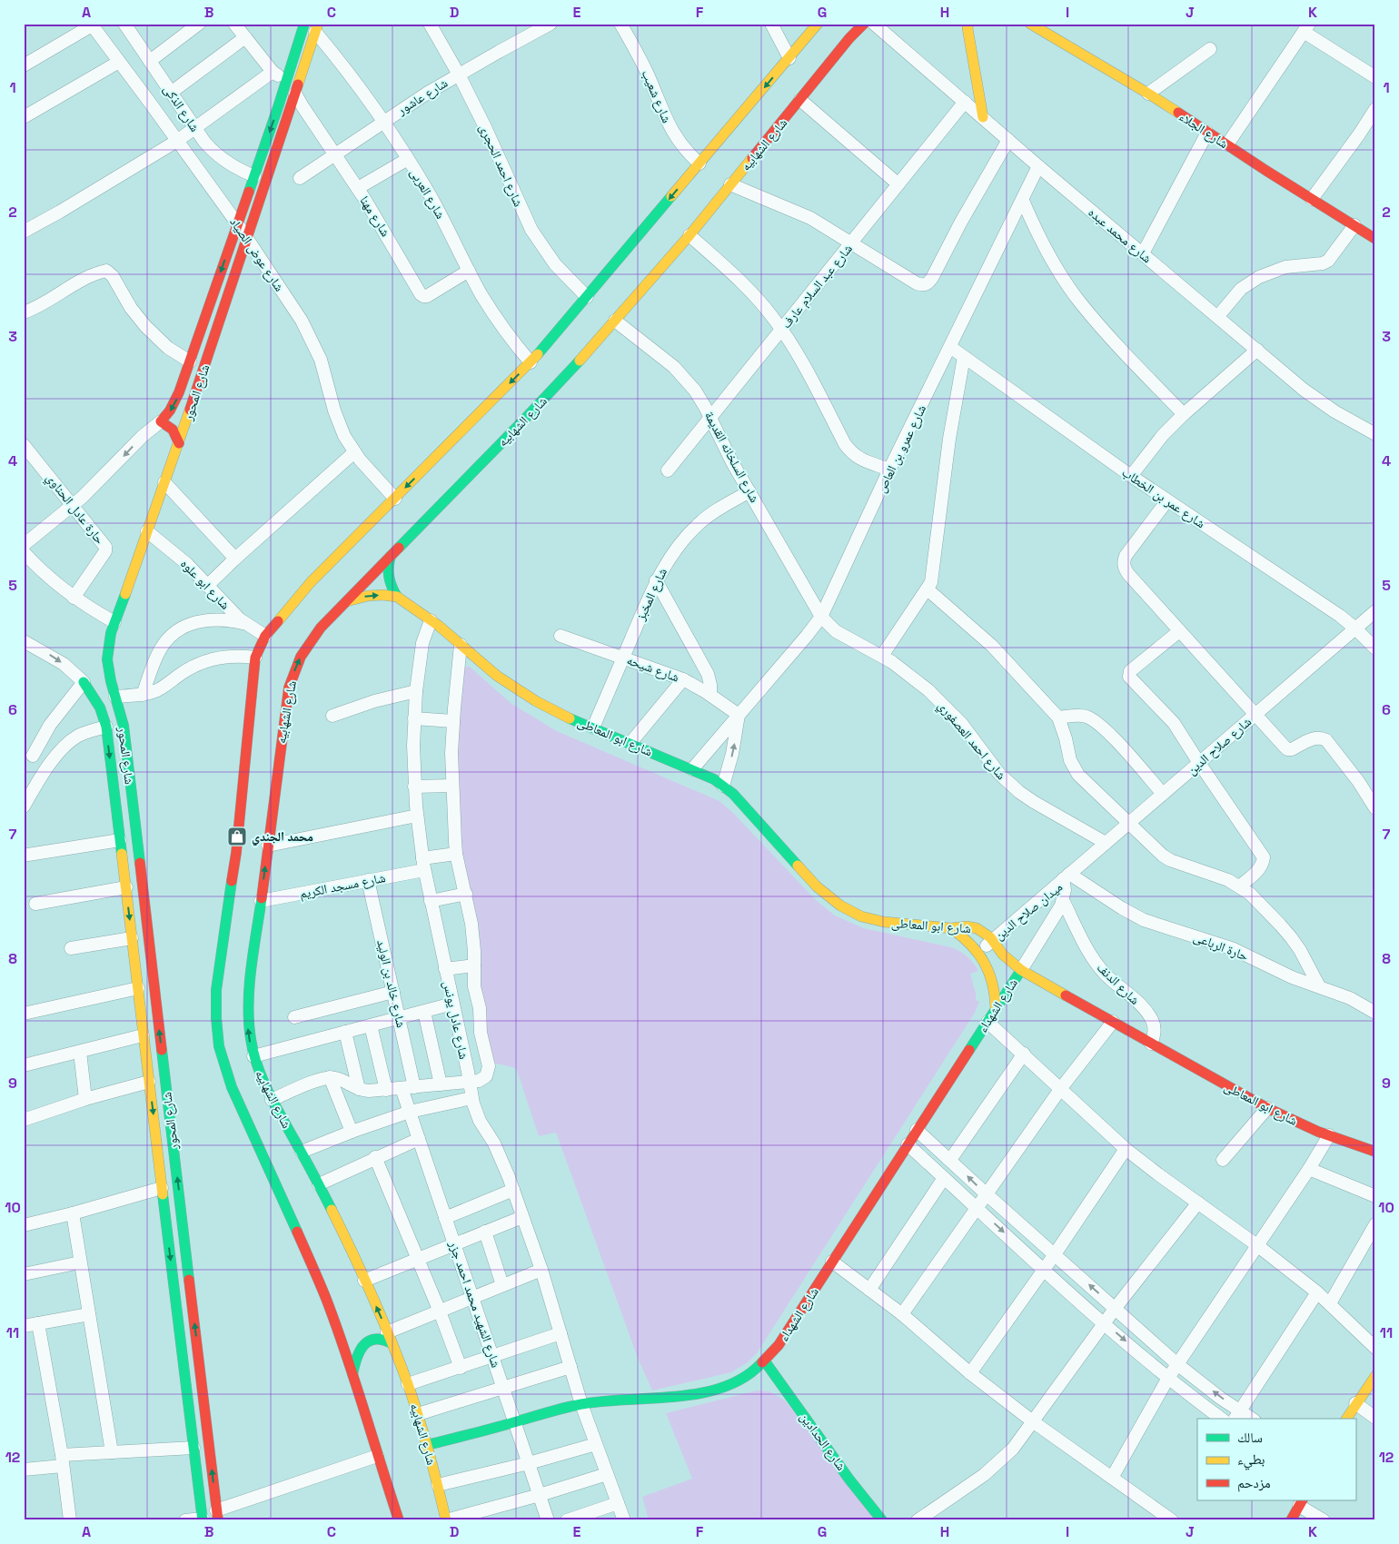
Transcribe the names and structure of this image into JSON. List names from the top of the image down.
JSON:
{
  "streets": {
    "main road": [
      "شارع الجلاء",
      "شارع الشهابيه",
      "شارع المحور",
      "شارع ابو المعاطى",
      "شارع الشهداء",
      "شارع الحدادين"
    ],
    "street": [
      "شارع عاشور",
      "شارع شعيب",
      "شارع الذكى",
      "شارع احمد الحجرى",
      "شارع العربى",
      "شارع مهنا",
      "شارع محمد عبده",
      "شارع عوض الصياد",
      "شارع عبد السلام عارف",
      "شارع عمرو بن العاص",
      "شارع السلخانه القديمة",
      "شارع عمر بن الخطاب",
      "حارة عادل الحناوي",
      "شارع ابو علوه",
      "شارع المخبز",
      "شارع شيحه",
      "شارع احمد العصفوري",
      "شارع صلاح الدين",
      "شارع مسجد الكريم",
      "ميدان صلاح الدين",
      "حارة الرباعى",
      "شارع خالد بن الوليد",
      "شارع الدنف",
      "شارع عادل يونس",
      "شارع الشهيد محمد احمد جزر"
    ]
  },
  "crossings": [
    ["شارع عاشور", "شارع احمد الحجرى"],
    ["شارع عاشور", "شارع العربى"],
    ["شارع عاشور", "شارع مهنا"],
    ["شارع الذكى", "شارع المحور"],
    ["شارع الشهابيه", "شارع السلخانه القديمة"],
    ["شارع الشهابيه", "شارع مسجد الكريم"],
    ["شارع الشهابيه", "شارع الشهداء"],
    ["شارع العربى", "شارع مهنا"],
    ["شارع العربى", "شارع المحور"],
    ["شارع مهنا", "شارع المحور"],
    ["شارع محمد عبده", "شارع عبد السلام عارف"],
    ["شارع محمد عبده", "شارع عمرو بن العاص"],
    ["شارع عوض الصياد", "شارع المحور"],
    ["شارع عبد السلام عارف", "شارع السلخانه القديمة"],
    ["شارع المحور", "شارع ابو علوه"],
    ["شارع عمرو بن العاص", "شارع السلخانه القديمة"],
    ["شارع عمرو بن العاص", "شارع عمر بن الخطاب"],
    ["شارع عمرو بن العاص", "شارع شيحه"],
    ["شارع عمرو بن العاص", "شارع ابو المعاطى"],
    ["شارع عمرو بن العاص", "شارع احمد العصفوري"],
    ["شارع السلخانه القديمة", "شارع المخبز"],
    ["شارع السلخانه القديمة", "شارع احمد العصفوري"],
    ["شارع عمر بن الخطاب", "شارع صلاح الدين"],
    ["شارع المخبز", "شارع شيحه"],
    ["شارع المخبز", "شارع ابو المعاطى"],
    ["شارع ابو المعاطى", "ميدان صلاح الدين"],
    ["شارع ابو المعاطى", "شارع الدنف"],
    ["شارع ابو المعاطى", "شارع الشهداء"],
    ["شارع ابو المعاطى", "شارع عادل يونس"],
    ["شارع احمد العصفوري", "شارع صلاح الدين"],
    ["شارع صلاح الدين", "ميدان صلاح الدين"],
    ["شارع صلاح الدين", "حارة الرباعى"],
    ["شارع مسجد الكريم", "شارع خالد بن الوليد"],
    ["شارع مسجد الكريم", "شارع عادل يونس"],
    ["ميدان صلاح الدين", "حارة الرباعى"],
    ["ميدان صلاح الدين", "شارع الدنف"],
    ["ميدان صلاح الدين", "شارع الشهداء"],
    ["شارع الشهداء", "شارع عادل يونس"],
    ["شارع الشهداء", "شارع الشهيد محمد احمد جزر"],
    ["شارع الشهداء", "شارع الحدادين"]
  ],
  "places": {
    "shop": ["محمد الجندي"]
  },
  "legend": ["سالك", "بطيء", "مزدحم"],
  "grid": {
    "columns": [
      "A",
      "B",
      "C",
      "D",
      "E",
      "F",
      "G",
      "H",
      "I",
      "J",
      "K"
    ],
    "rows": [
      "1",
      "2",
      "3",
      "4",
      "5",
      "6",
      "7",
      "8",
      "9",
      "10",
      "11",
      "12"
    ]
  }
}
